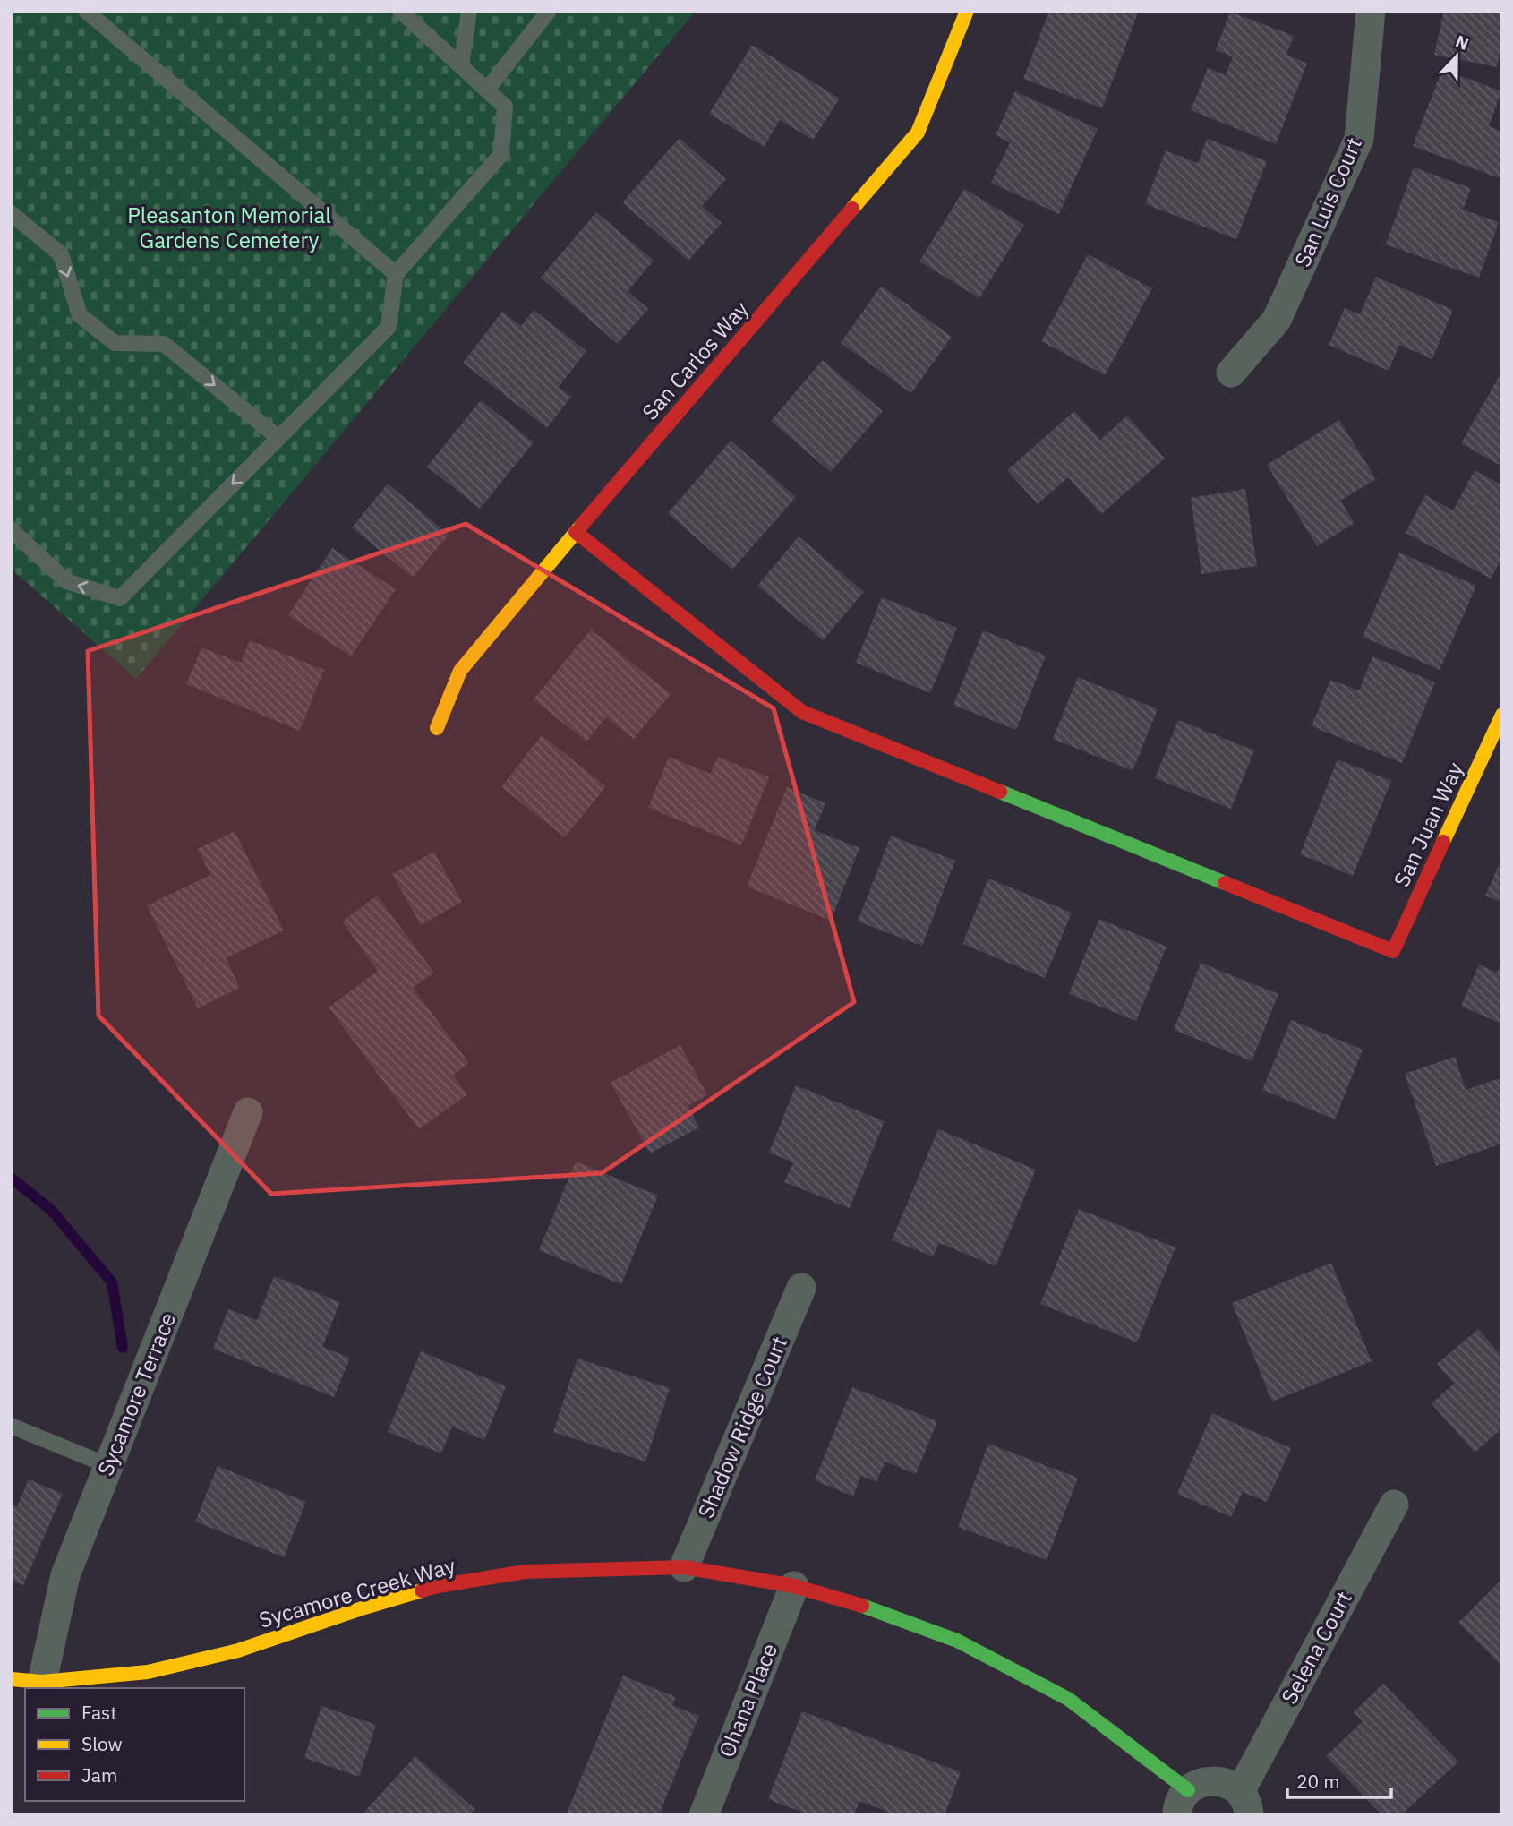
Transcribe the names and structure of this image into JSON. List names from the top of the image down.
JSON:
{
  "streets": {
    "street": [
      "San Luis Court",
      "San Carlos Way",
      "San Juan Way",
      "Sycamore Terrace",
      "Shadow Ridge Court",
      "Sycamore Creek Way",
      "Selena Court",
      "Ohana Place"
    ]
  },
  "crossings": [
    ["San Carlos Way", "San Juan Way"],
    ["Sycamore Terrace", "Sycamore Creek Way"],
    ["Shadow Ridge Court", "Sycamore Creek Way"],
    ["Sycamore Creek Way", "Ohana Place"]
  ],
  "parks": ["Pleasanton Memorial Gardens Cemetery"],
  "legend": ["Fast", "Slow", "Jam"],
  "scale_bar": "20 m",
  "north": "top"
}
